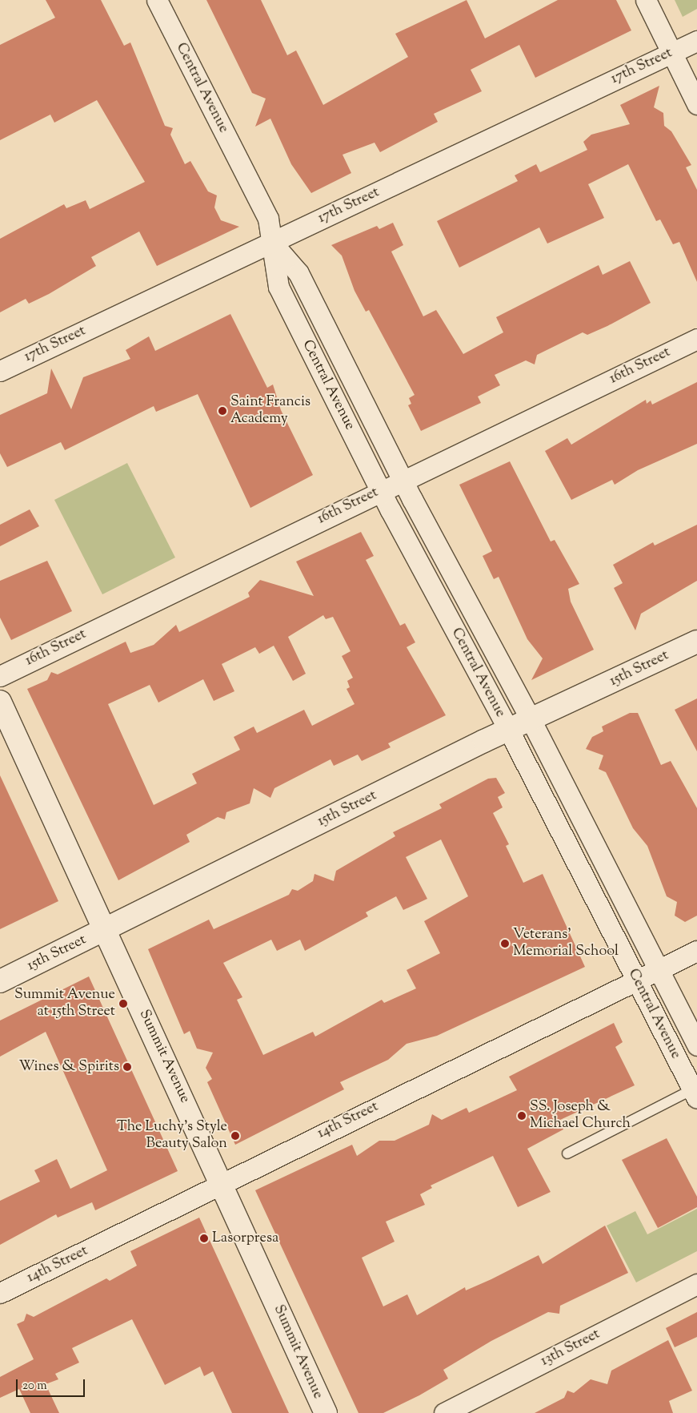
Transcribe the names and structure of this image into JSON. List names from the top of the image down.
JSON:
{
  "streets": {
    "street": [
      "17th Street",
      "Central Avenue",
      "16th Street",
      "15th Street",
      "Summit Avenue",
      "14th Street",
      "13th Street"
    ]
  },
  "crossings": [
    ["17th Street", "Central Avenue"],
    ["Central Avenue", "16th Street"],
    ["Central Avenue", "15th Street"],
    ["Central Avenue", "14th Street"],
    ["15th Street", "Summit Avenue"],
    ["Summit Avenue", "14th Street"]
  ],
  "places": [
    "Saint Francis Academy",
    "Veterans' Memorial School",
    "Summit Avenue at 15th Street",
    "Wines & Spirits",
    "SS. Joseph & Michael Church",
    "The Luchy's Style Beauty Salon",
    "Lasorpresa"
  ],
  "scale_bar": "20 m"
}
